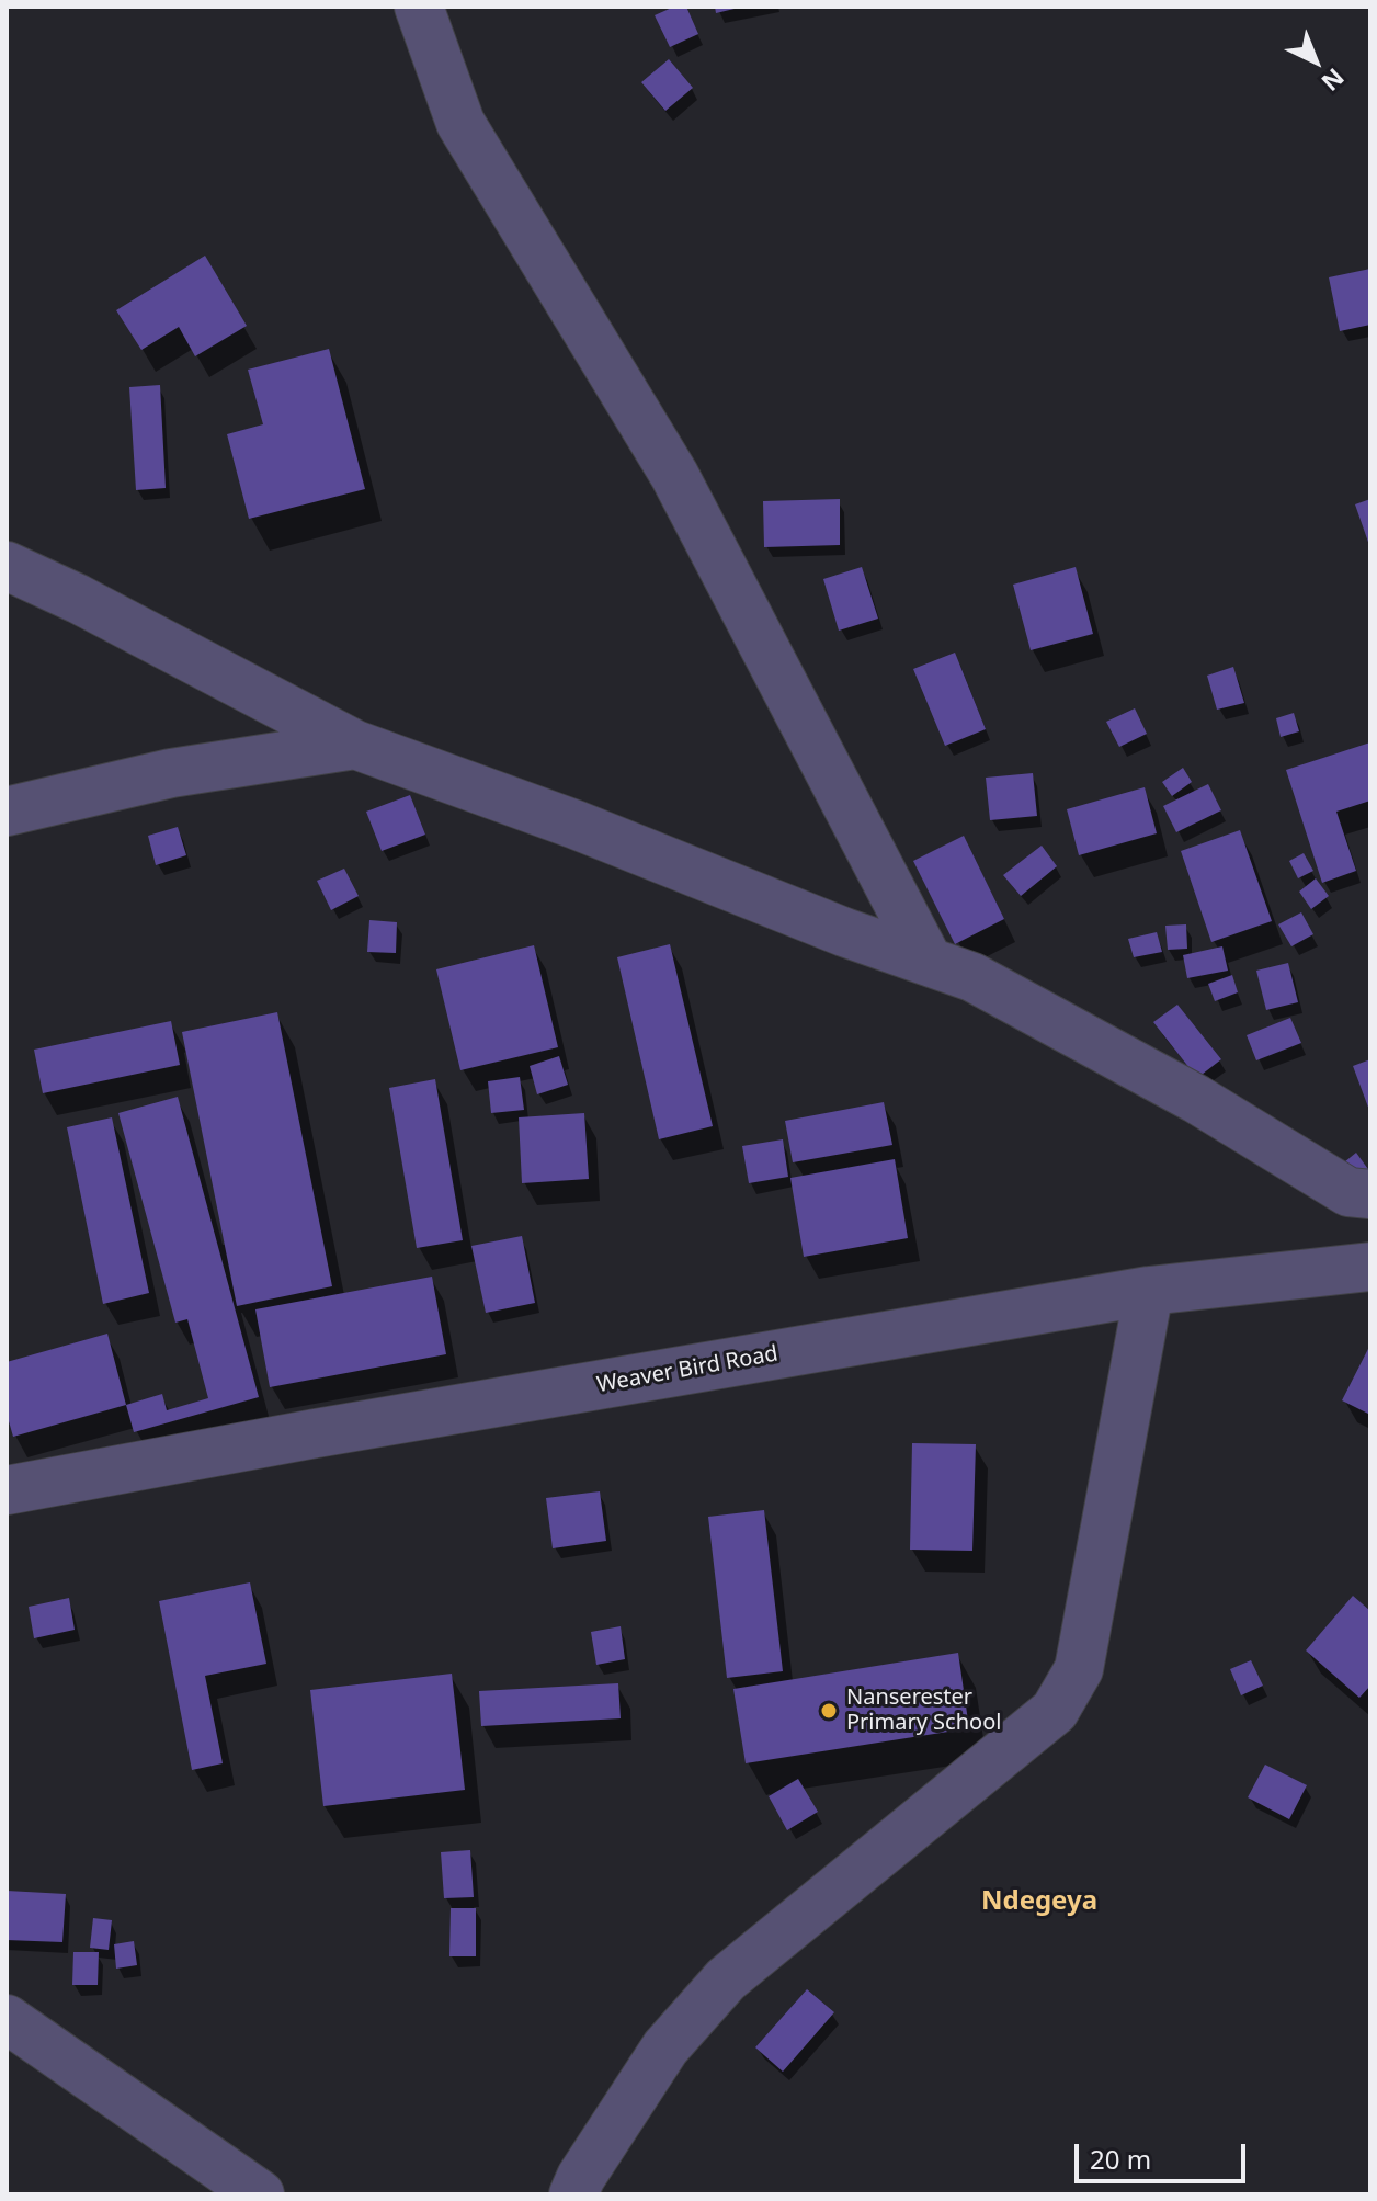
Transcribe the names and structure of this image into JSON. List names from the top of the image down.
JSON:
{
  "streets": {
    "street": ["Weaver Bird Road"]
  },
  "districts": ["Ndegeya"],
  "places": ["Nanserester Primary School"],
  "scale_bar": "20 m",
  "north": "bottom right"
}
